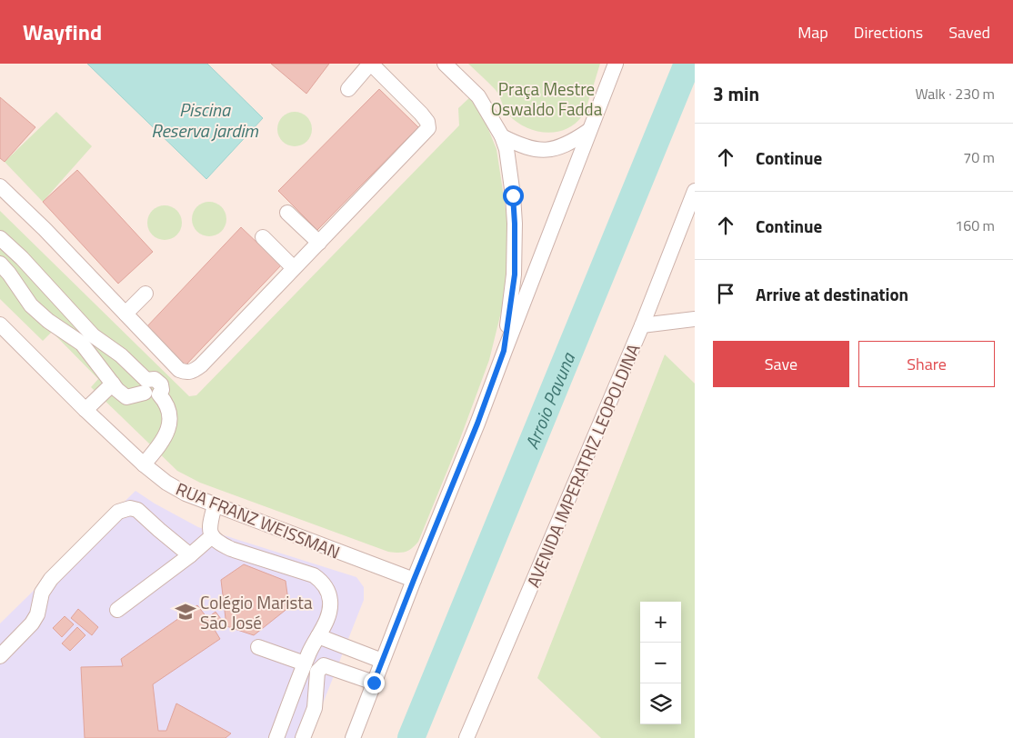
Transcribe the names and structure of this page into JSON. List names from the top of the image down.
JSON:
{
  "streets": {
    "street": ["AVENIDA IMPERATRIZ LEOPOLDINA", "RUA FRANZ WEISSMAN"]
  },
  "water": ["Piscina Reserva jardim", "Arroio Pavuna"],
  "parks": ["Praça Mestre Oswaldo Fadda"],
  "places": {
    "school or university": ["Colégio Marista São José"]
  },
  "page": {
    "header": "Wayfind",
    "nav": ["Map", "Directions", "Saved"],
    "heading": ["3 min", "Walk · 230 m"],
    "list": [
      ["Continue", "70 m"],
      ["Continue", "160 m"],
      "Arrive at destination"
    ],
    "buttons": ["Save", "Share"],
    "map_buttons": ["+", "−"]
  }
}
